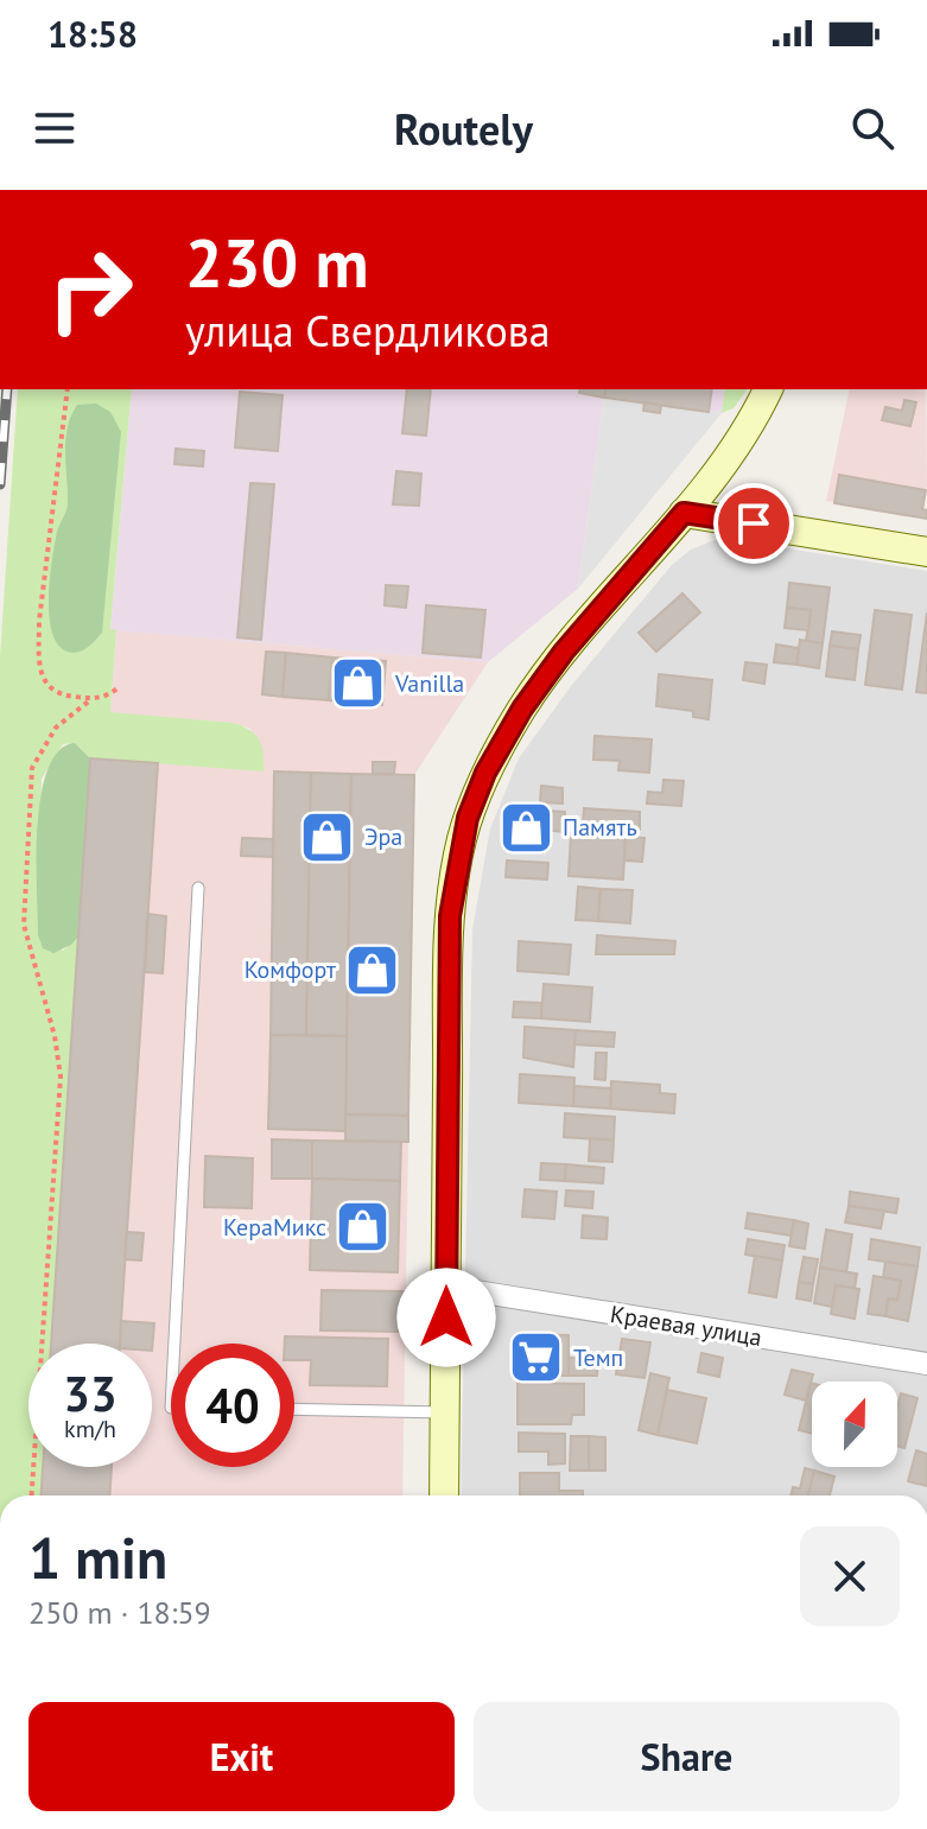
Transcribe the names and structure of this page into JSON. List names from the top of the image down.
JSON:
{
  "streets": {
    "street": ["Краевая улица"]
  },
  "places": {
    "shop": [
      "Vanilla",
      "Память",
      "Эра",
      "Комфорт",
      "КераМикс"
    ],
    "supermarket": ["Темп"]
  },
  "north": "top",
  "page": {
    "status": "18:58",
    "header": "Routely",
    "turn": ["230 m", "улица Свердликова"],
    "speed": "33 km/h",
    "limit": "40",
    "heading": ["1 min", "250 m · 18:59"],
    "buttons": ["Exit", "Share"]
  }
}
